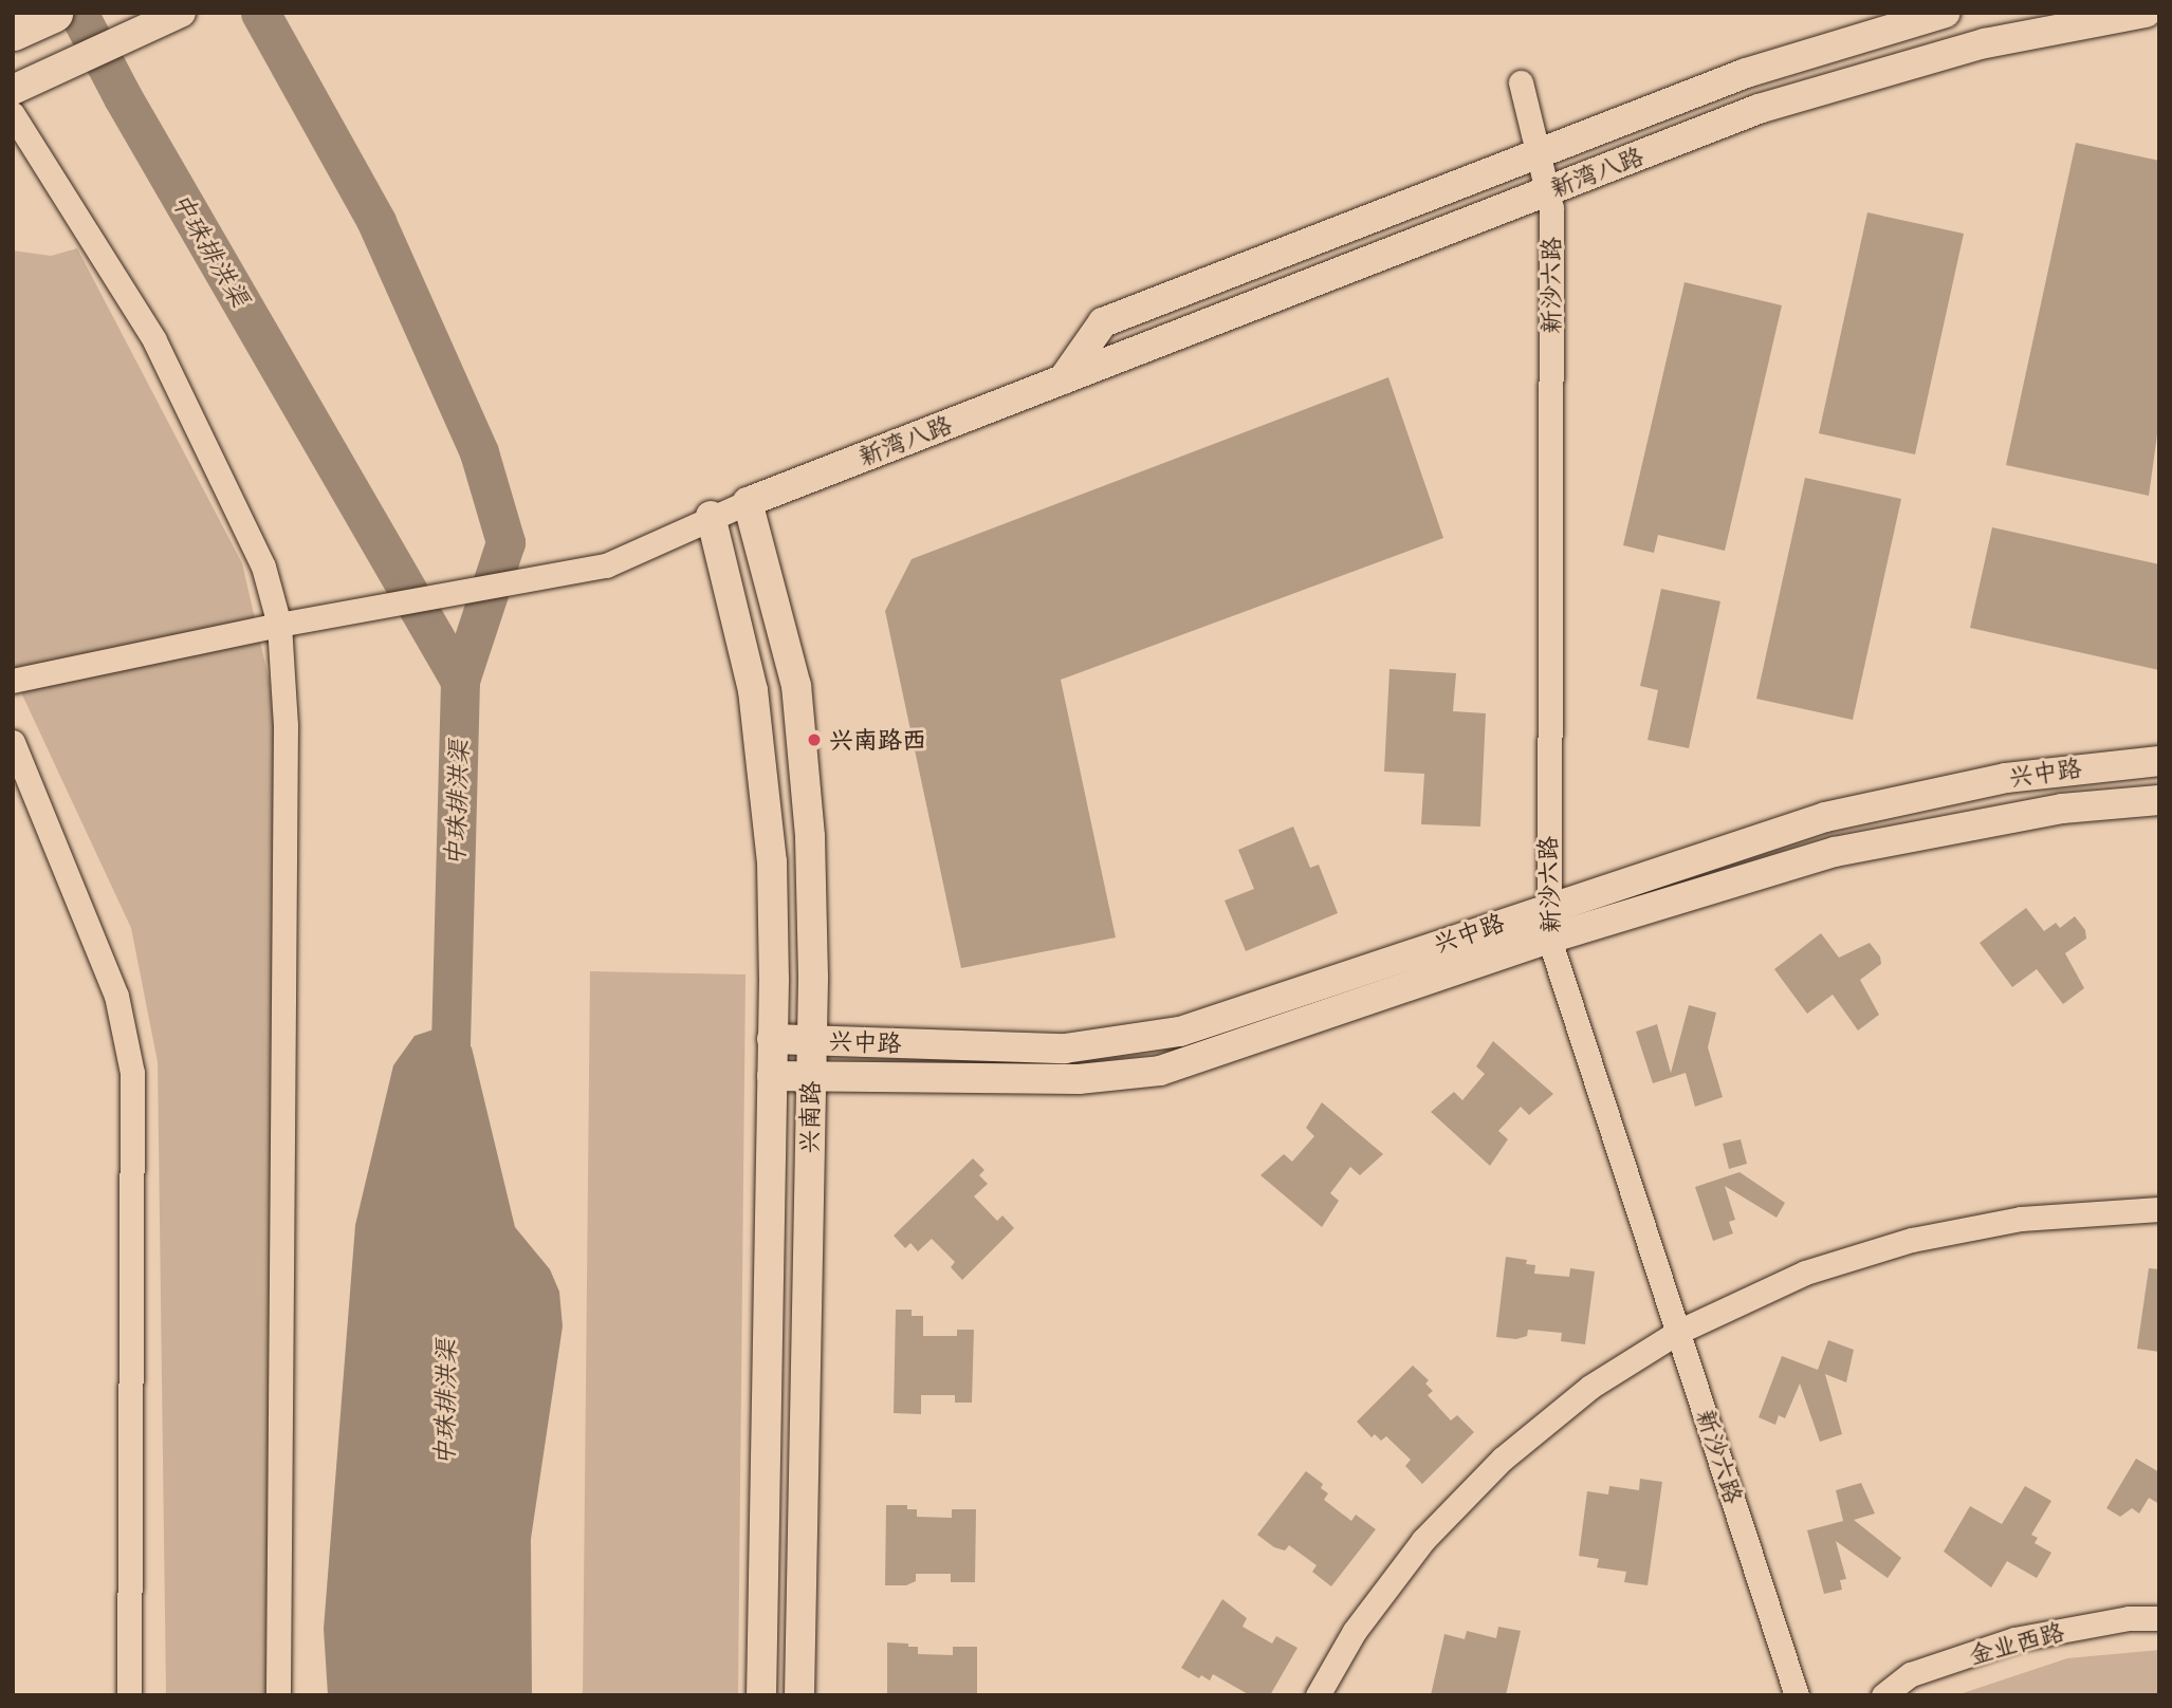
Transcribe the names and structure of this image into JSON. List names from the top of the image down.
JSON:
{
  "streets": {
    "street": [
      "新湾八路",
      "新沙六路",
      "兴中路",
      "兴南路",
      "金业西路"
    ]
  },
  "crossings": [
    ["新湾八路", "新沙六路"],
    ["新湾八路", "兴南路"],
    ["新沙六路", "兴中路"],
    ["兴中路", "兴南路"]
  ],
  "water": ["中珠排洪渠"],
  "places": ["兴南路西"]
}
